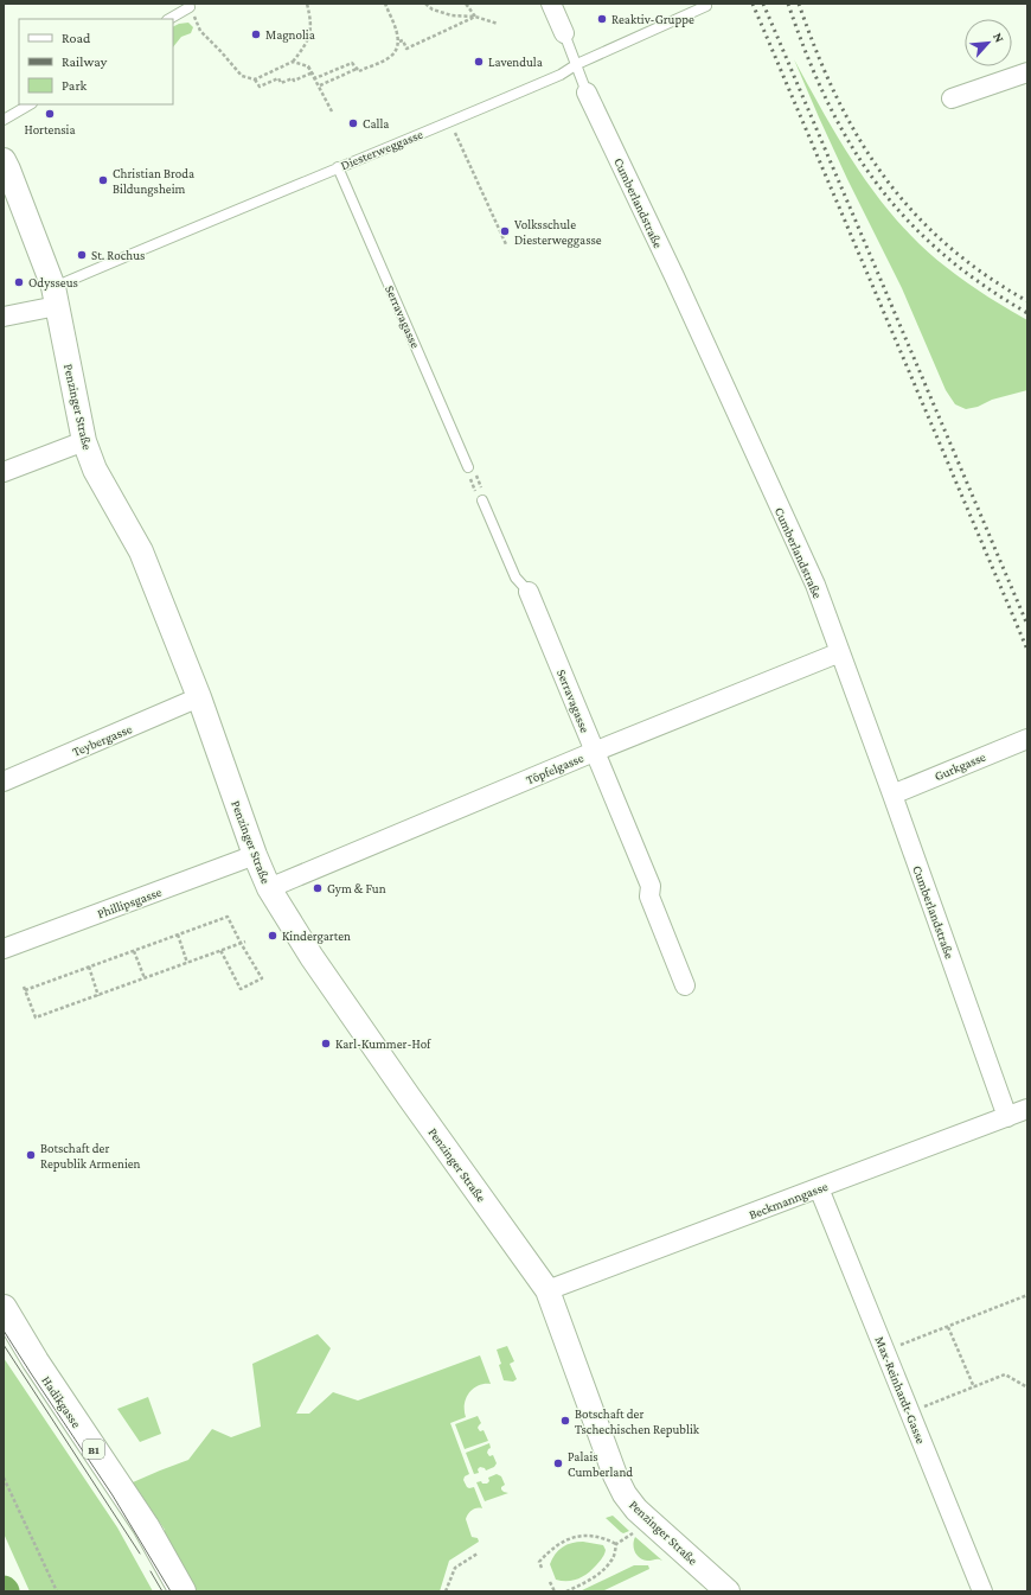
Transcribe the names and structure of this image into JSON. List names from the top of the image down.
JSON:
{
  "streets": {
    "main road": ["Hadikgasse", "B1"],
    "street": [
      "Diesterweggasse",
      "Cumberlandstraße",
      "Serravagasse",
      "Penzinger Straße",
      "Teybergasse",
      "Gurkgasse",
      "Töpfelgasse",
      "Phillipsgasse",
      "Beckmanngasse",
      "Max-Reinhardt-Gasse"
    ]
  },
  "crossings": [
    ["Diesterweggasse", "Cumberlandstraße"],
    ["Diesterweggasse", "Serravagasse"],
    ["Diesterweggasse", "Penzinger Straße"],
    ["Cumberlandstraße", "Gurkgasse"],
    ["Cumberlandstraße", "Töpfelgasse"],
    ["Cumberlandstraße", "Beckmanngasse"],
    ["Serravagasse", "Töpfelgasse"],
    ["Penzinger Straße", "Teybergasse"],
    ["Penzinger Straße", "Töpfelgasse"],
    ["Penzinger Straße", "Phillipsgasse"],
    ["Penzinger Straße", "Beckmanngasse"],
    ["Beckmanngasse", "Max-Reinhardt-Gasse"]
  ],
  "places": [
    "Reaktiv-Gruppe",
    "Magnolia",
    "Lavendula",
    "Hortensia",
    "Calla",
    "Christian Broda Bildungsheim",
    "Volksschule Diesterweggasse",
    "St. Rochus",
    "Odysseus",
    "Gym & Fun",
    "Kindergarten",
    "Karl-Kummer-Hof",
    "Botschaft der Republik Armenien",
    "Botschaft der Tschechischen Republik",
    "Palais Cumberland"
  ],
  "legend": ["Road", "Railway", "Park"],
  "north": "top right"
}
